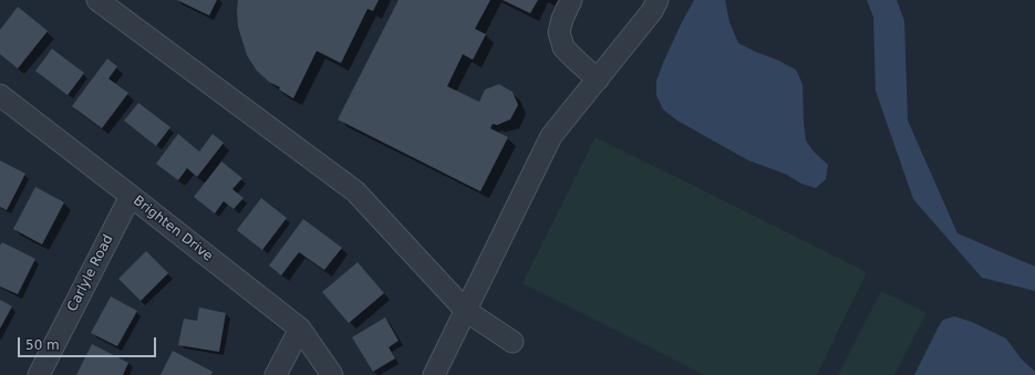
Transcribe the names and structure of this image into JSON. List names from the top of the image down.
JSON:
{
  "streets": {
    "street": ["Brighten Drive", "Carlyle Road"]
  },
  "crossings": [
    ["Brighten Drive", "Carlyle Road"]
  ],
  "scale_bar": "50 m"
}
